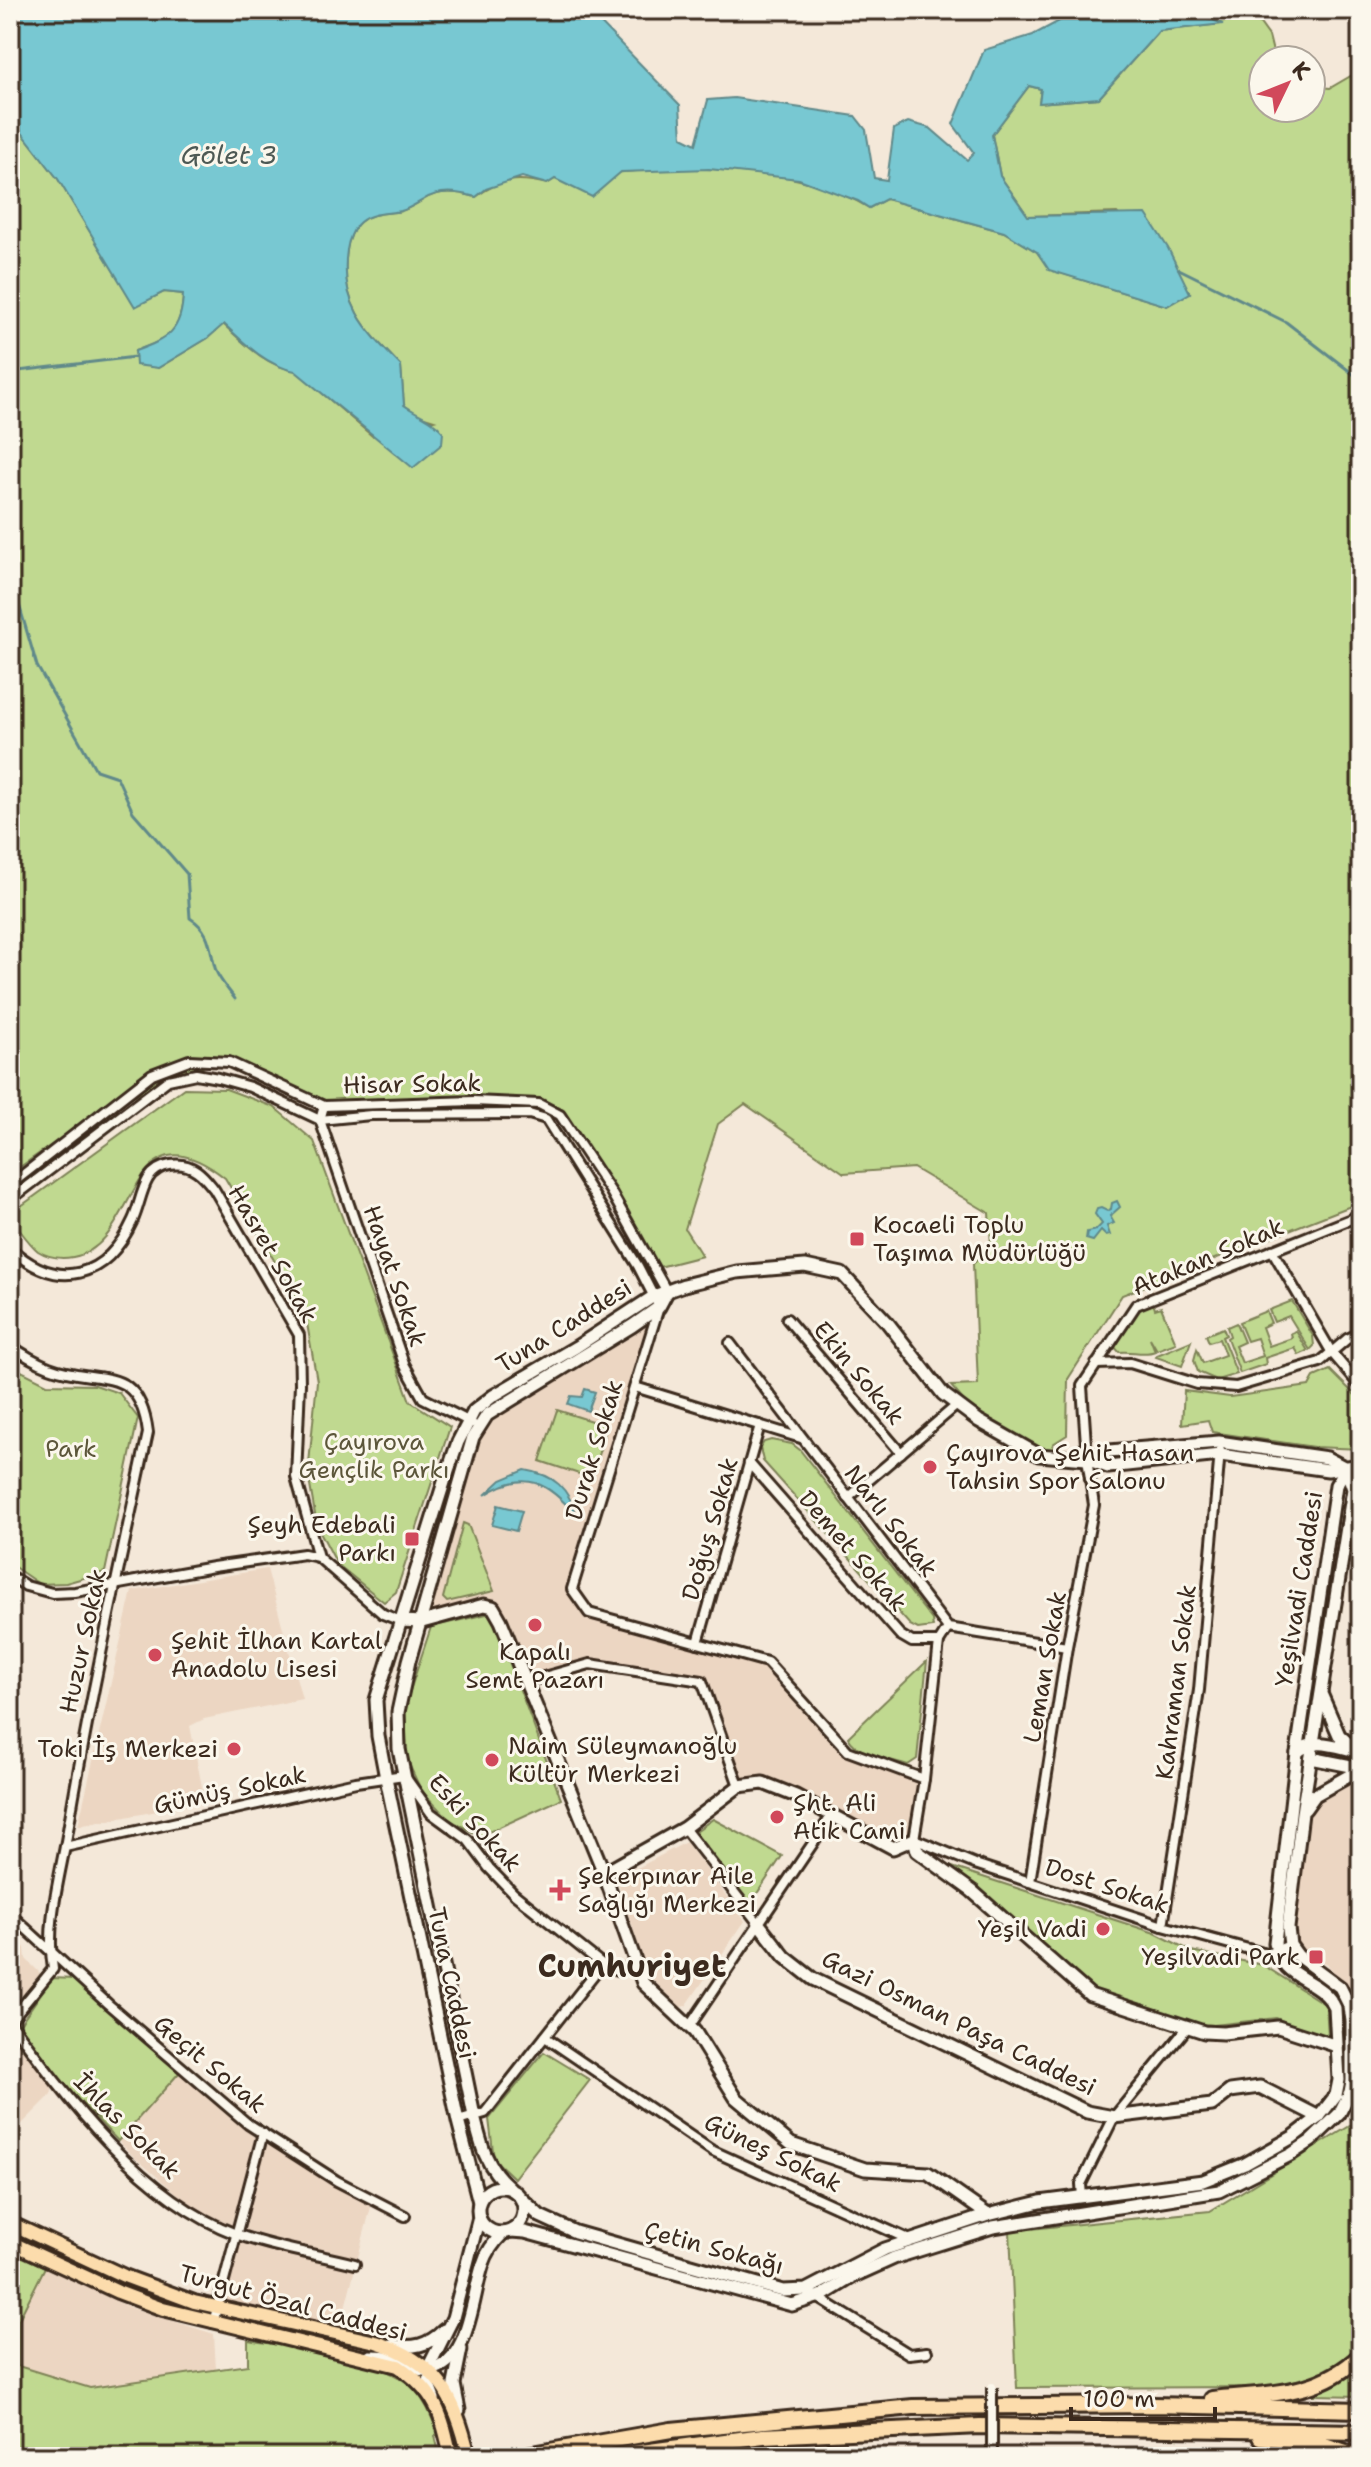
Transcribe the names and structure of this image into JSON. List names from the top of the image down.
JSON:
{
  "streets": {
    "main road": ["Turgut Özal Caddesi"],
    "street": [
      "Hisar Sokak",
      "Hasret Sokak",
      "Atakan Sokak",
      "Hayat Sokak",
      "Tuna Caddesi",
      "Ekin Sokak",
      "Durak Sokak",
      "Narlı Sokak",
      "Doğuş Sokak",
      "Demet Sokak",
      "Yeşilvadi Caddesi",
      "Huzur Sokak",
      "Leman Sokak",
      "Kahraman Sokak",
      "Gümüş Sokak",
      "Eski Sokak",
      "Dost Sokak",
      "Gazi Osman Paşa Caddesi",
      "Geçit Sokak",
      "İhlas Sokak",
      "Güneş Sokak",
      "Çetin Sokağı"
    ]
  },
  "crossings": [
    ["Hisar Sokak", "Hayat Sokak"],
    ["Hisar Sokak", "Tuna Caddesi"],
    ["Hisar Sokak", "Durak Sokak"],
    ["Atakan Sokak", "Tuna Caddesi"],
    ["Atakan Sokak", "Leman Sokak"],
    ["Hayat Sokak", "Tuna Caddesi"],
    ["Tuna Caddesi", "Ekin Sokak"],
    ["Tuna Caddesi", "Durak Sokak"],
    ["Tuna Caddesi", "Leman Sokak"],
    ["Tuna Caddesi", "Gümüş Sokak"],
    ["Tuna Caddesi", "Eski Sokak"],
    ["Tuna Caddesi", "Çetin Sokağı"],
    ["Ekin Sokak", "Narlı Sokak"],
    ["Durak Sokak", "Doğuş Sokak"],
    ["Doğuş Sokak", "Demet Sokak"],
    ["Yeşilvadi Caddesi", "Dost Sokak"],
    ["Huzur Sokak", "Gümüş Sokak"],
    ["Huzur Sokak", "Geçit Sokak"],
    ["Huzur Sokak", "İhlas Sokak"],
    ["Leman Sokak", "Dost Sokak"],
    ["Kahraman Sokak", "Dost Sokak"],
    ["Gümüş Sokak", "Eski Sokak"],
    ["Gazi Osman Paşa Caddesi", "Çetin Sokağı"],
    ["Güneş Sokak", "Çetin Sokağı"]
  ],
  "districts": ["Cumhuriyet"],
  "water": ["Gölet 3"],
  "parks": ["Çayırova Gençlik Parkı", "Park"],
  "places": {
    "transit": ["Kocaeli Toplu Taşıma Müdürlüğü", "Şeyh Edebali Parkı", "Yeşilvadi Park"],
    "other": [
      "Çayırova Şehit Hasan Tahsin Spor Salonu",
      "Kapalı Semt Pazarı",
      "Şehit İlhan Kartal Anadolu Lisesi",
      "Toki İş Merkezi",
      "Naim Süleymanoğlu Kültür Merkezi",
      "Şht. Ali Atik Cami",
      "Yeşil Vadi"
    ],
    "health": ["Şekerpınar Aile Sağlığı Merkezi"]
  },
  "scale_bar": "100 m",
  "north": "top right"
}
